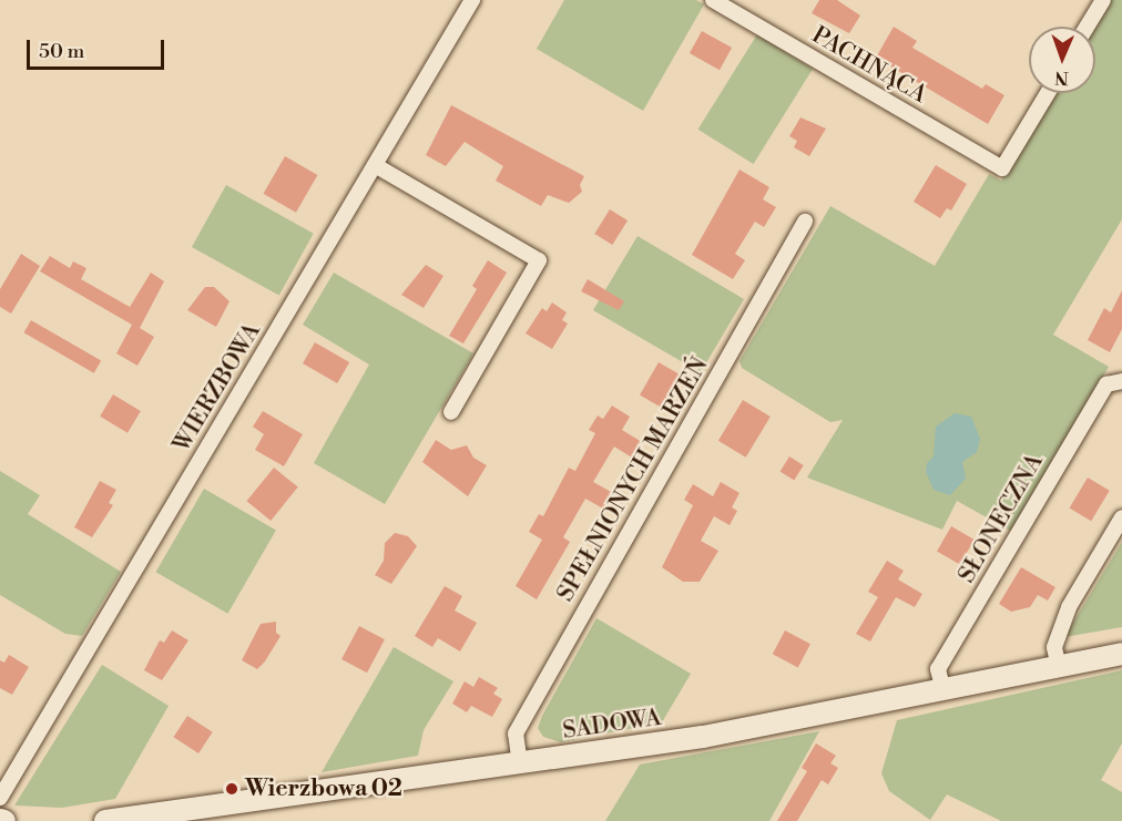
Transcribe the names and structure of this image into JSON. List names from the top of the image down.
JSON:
{
  "streets": {
    "street": [
      "PACHNĄCA",
      "WIERZBOWA",
      "SPEŁNIONYCH MARZEŃ",
      "SŁONECZNA",
      "SADOWA"
    ]
  },
  "crossings": [
    ["SPEŁNIONYCH MARZEŃ", "SADOWA"],
    ["SŁONECZNA", "SADOWA"]
  ],
  "places": ["Wierzbowa 02"],
  "scale_bar": "50 m",
  "north": "bottom"
}
